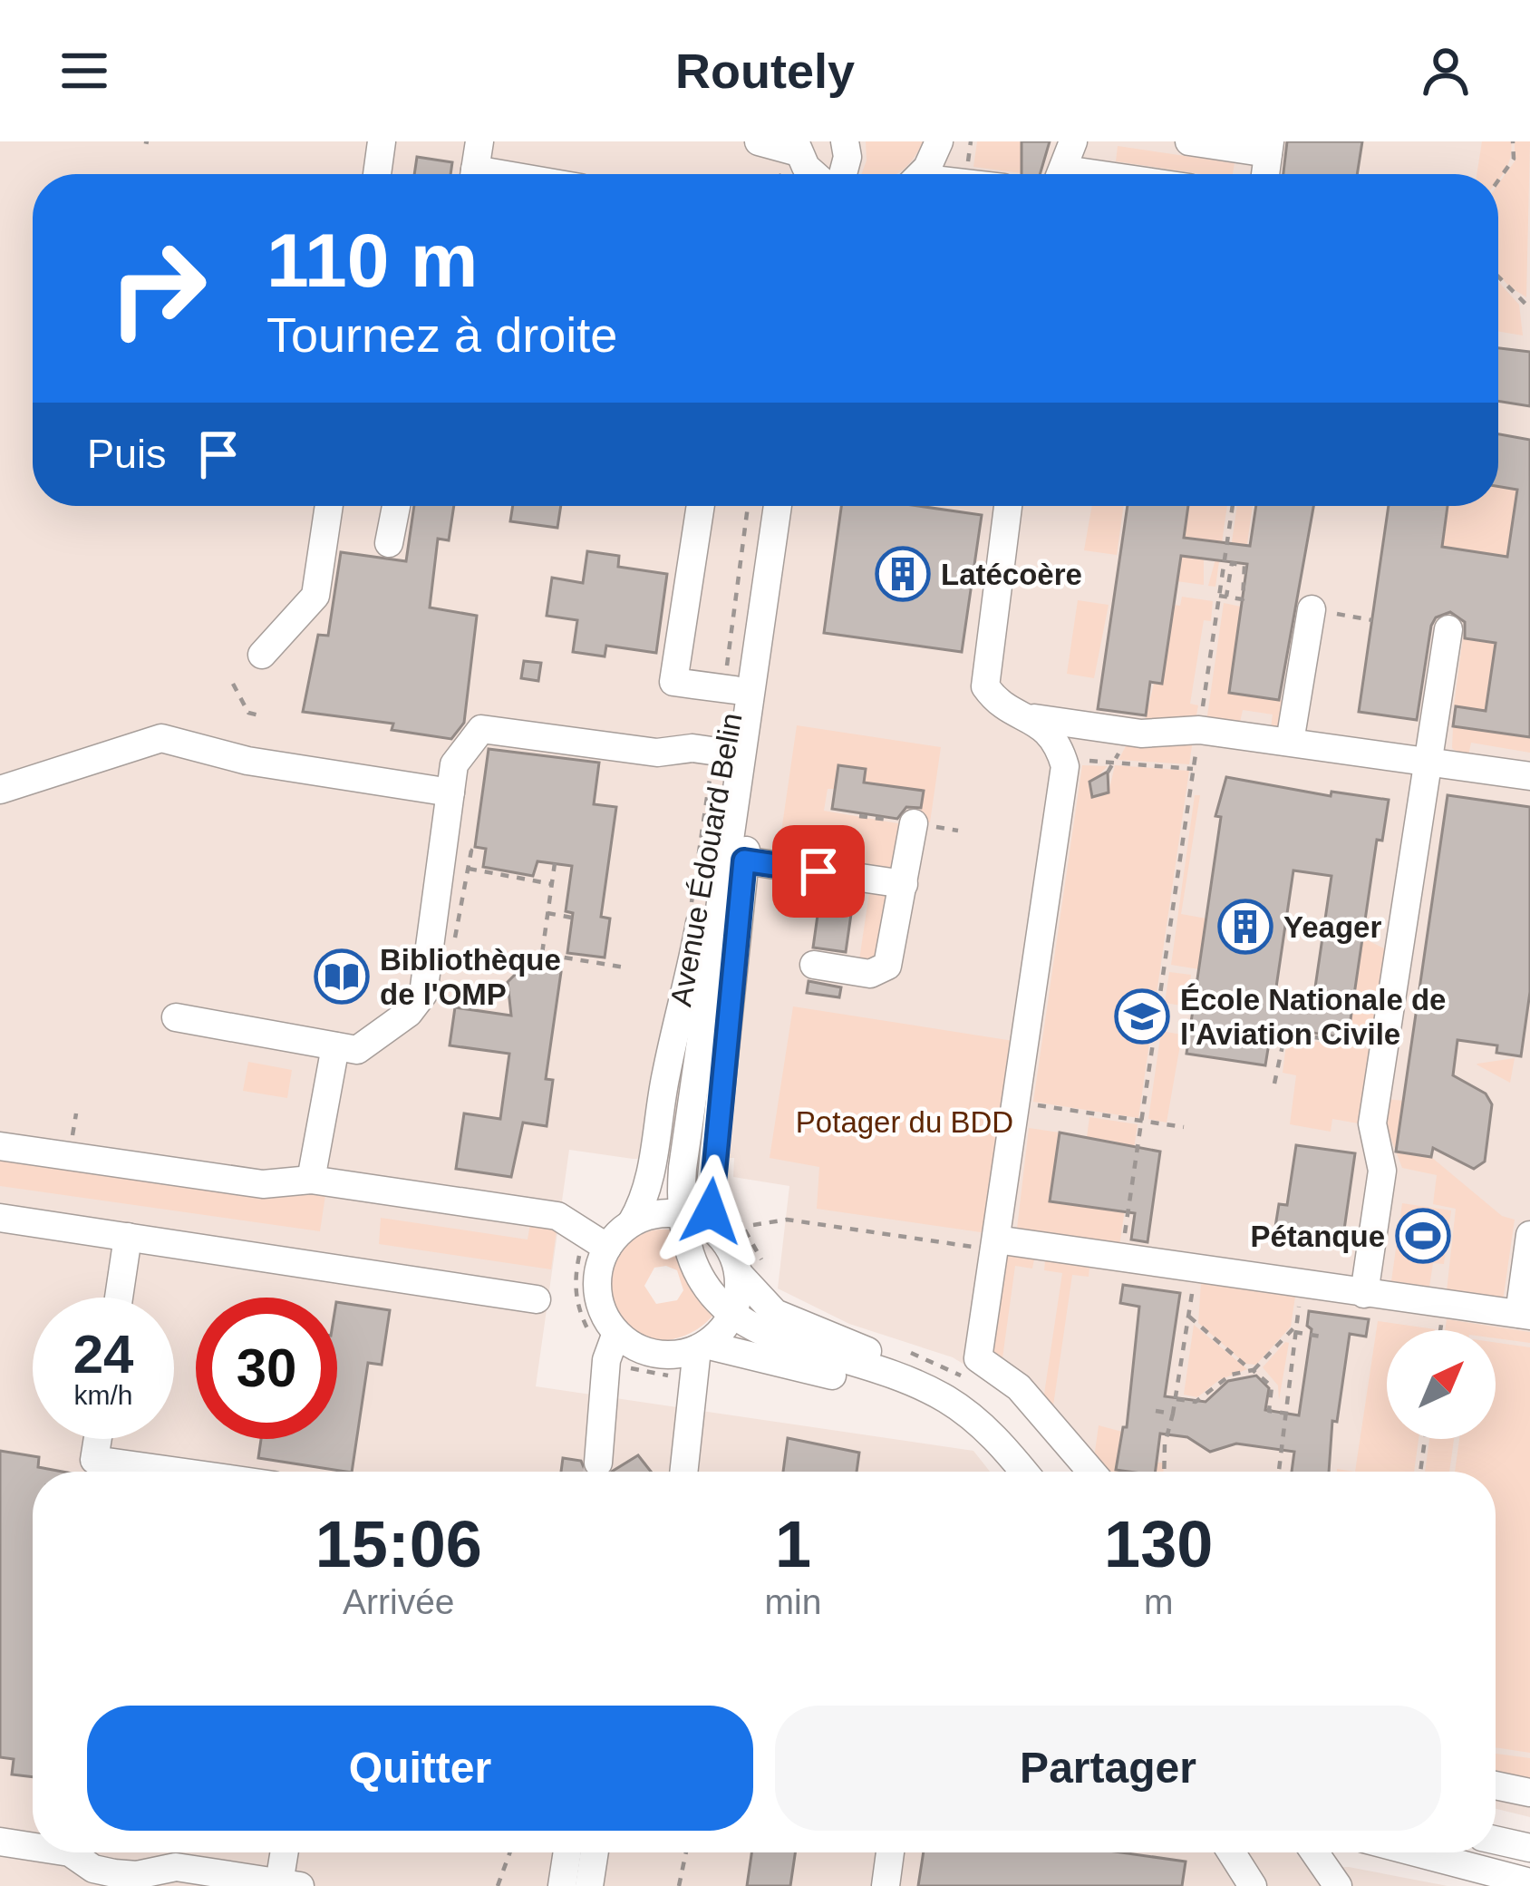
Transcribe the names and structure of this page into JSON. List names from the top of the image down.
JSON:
{
  "streets": {
    "street": ["Avenue Édouard Belin"]
  },
  "parks": ["Potager du BDD"],
  "places": {
    "building": ["Latécoère", "Yeager"],
    "library": ["Bibliothèque de l'OMP"],
    "school or university": ["École Nationale de l'Aviation Civile"],
    "sports": ["Pétanque"]
  },
  "north": "top right",
  "page": {
    "header": "Routely",
    "turn": ["110 m", "Tournez à droite"],
    "then": "Puis",
    "speed": "24 km/h",
    "limit": "30",
    "eta": [
      "15:06",
      "Arrivée",
      "1",
      "min",
      "130",
      "m"
    ],
    "buttons": ["Quitter", "Partager"]
  }
}
